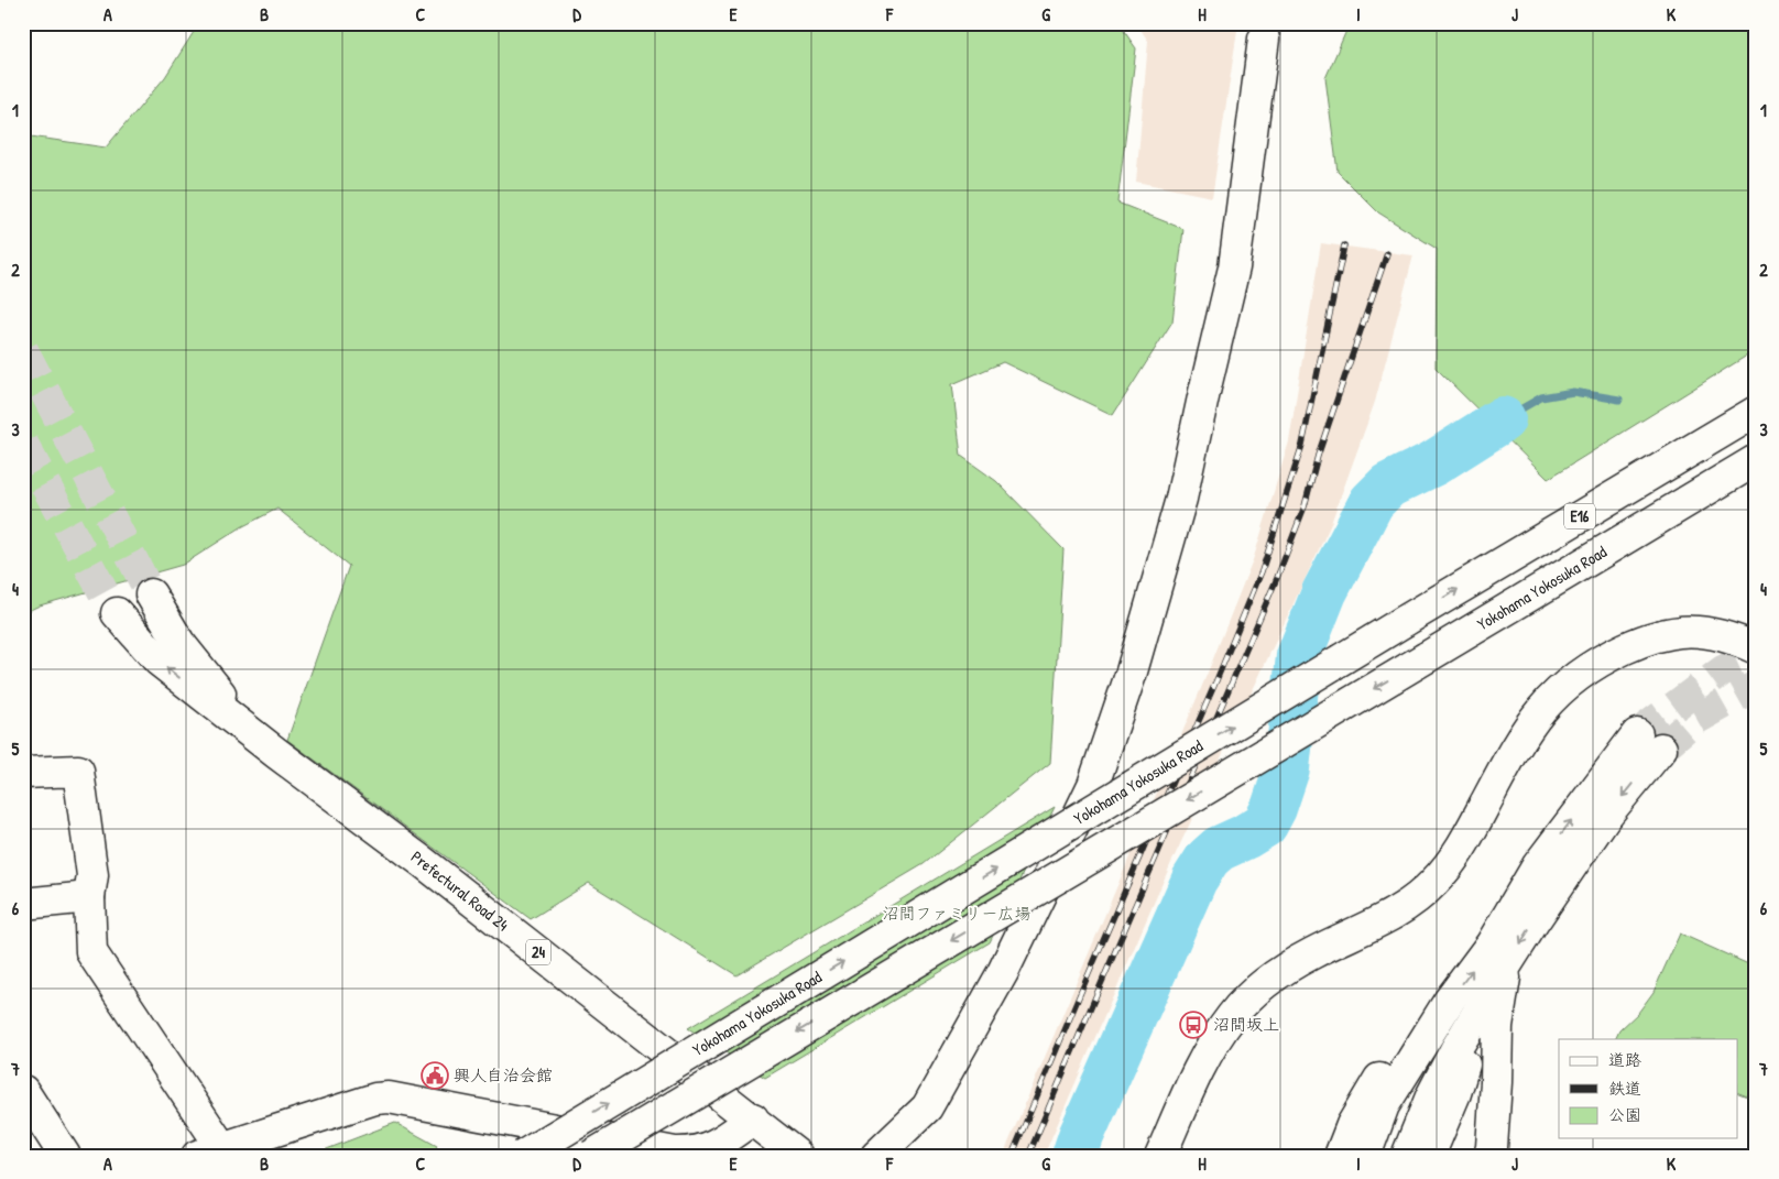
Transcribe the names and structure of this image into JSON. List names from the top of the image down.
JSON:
{
  "streets": {
    "main road": [
      "E16",
      "Yokohama Yokosuka Road",
      "Prefectural Road 24",
      "24"
    ]
  },
  "parks": ["沼間ファミリー広場"],
  "places": {
    "bus stop": ["沼間坂上"],
    "public building": ["興人自治会館"]
  },
  "legend": ["道路", "鉄道", "公園"],
  "grid": {
    "columns": [
      "A",
      "B",
      "C",
      "D",
      "E",
      "F",
      "G",
      "H",
      "I",
      "J",
      "K"
    ],
    "rows": [
      "1",
      "2",
      "3",
      "4",
      "5",
      "6",
      "7"
    ]
  }
}
